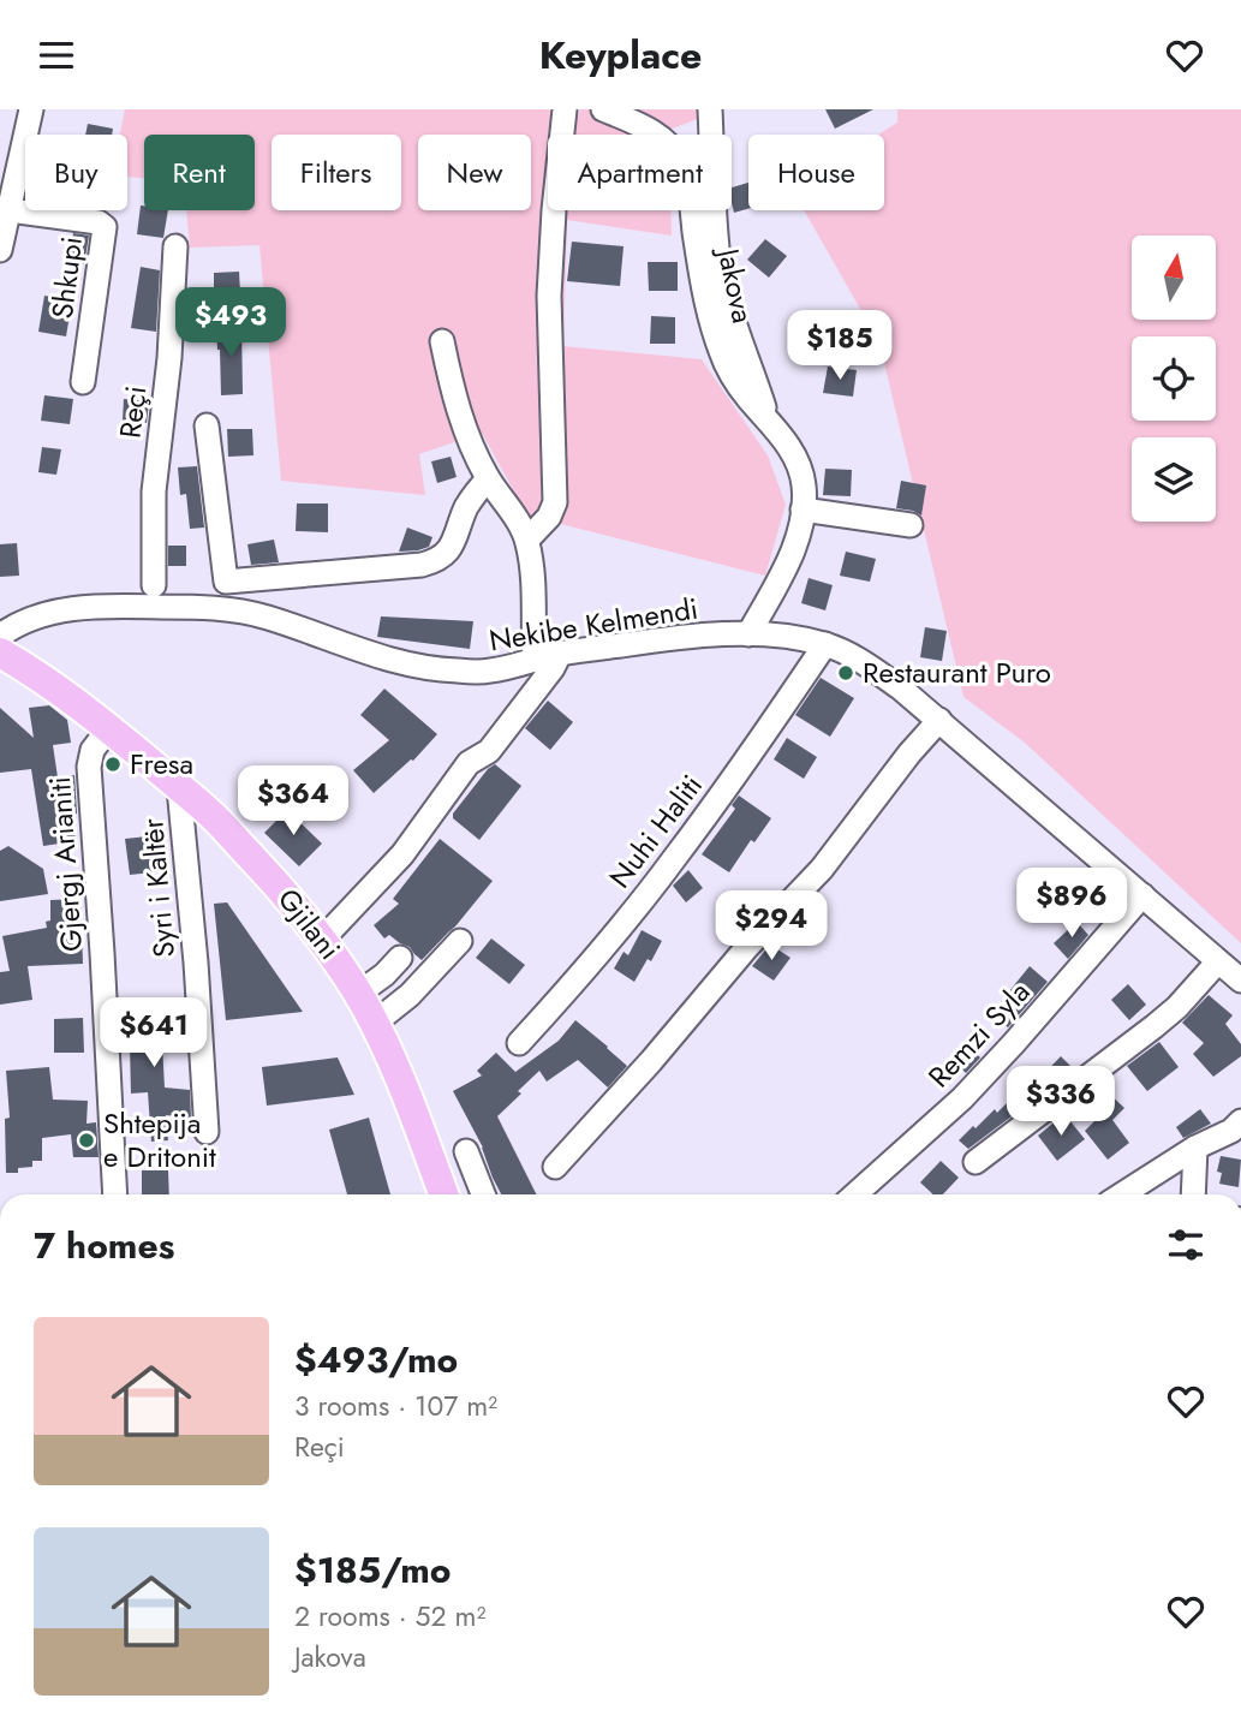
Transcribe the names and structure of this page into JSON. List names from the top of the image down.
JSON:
{
  "streets": {
    "main road": ["Gjilani"],
    "street": [
      "Shkupi",
      "Jakova",
      "Reçi",
      "Nekibe Kelmendi",
      "Nuhi Haliti",
      "Gjergj Arianiti",
      "Syri i Kaltër",
      "Remzi Syla"
    ]
  },
  "crossings": [
    ["Jakova", "Nekibe Kelmendi"],
    ["Nekibe Kelmendi", "Nuhi Haliti"],
    ["Nekibe Kelmendi", "Remzi Syla"],
    ["Gjergj Arianiti", "Gjilani"],
    ["Syri i Kaltër", "Gjilani"]
  ],
  "places": ["Restaurant Puro", "Fresa", "Shtepija e Dritonit"],
  "north": "top",
  "page": {
    "header": "Keyplace",
    "chip": [
      "Buy",
      "Rent",
      "Filters",
      "New",
      "Apartment",
      "House"
    ],
    "price": [
      "$493",
      "$185",
      "$364",
      "$896",
      "$294",
      "$641",
      "$336"
    ],
    "heading": "7 homes",
    "list": [
      {
        "name": "$493/mo",
        "note": "3 rooms · 107 m² · Reçi"
      },
      {
        "name": "$185/mo",
        "note": "2 rooms · 52 m² · Jakova"
      }
    ]
  }
}
